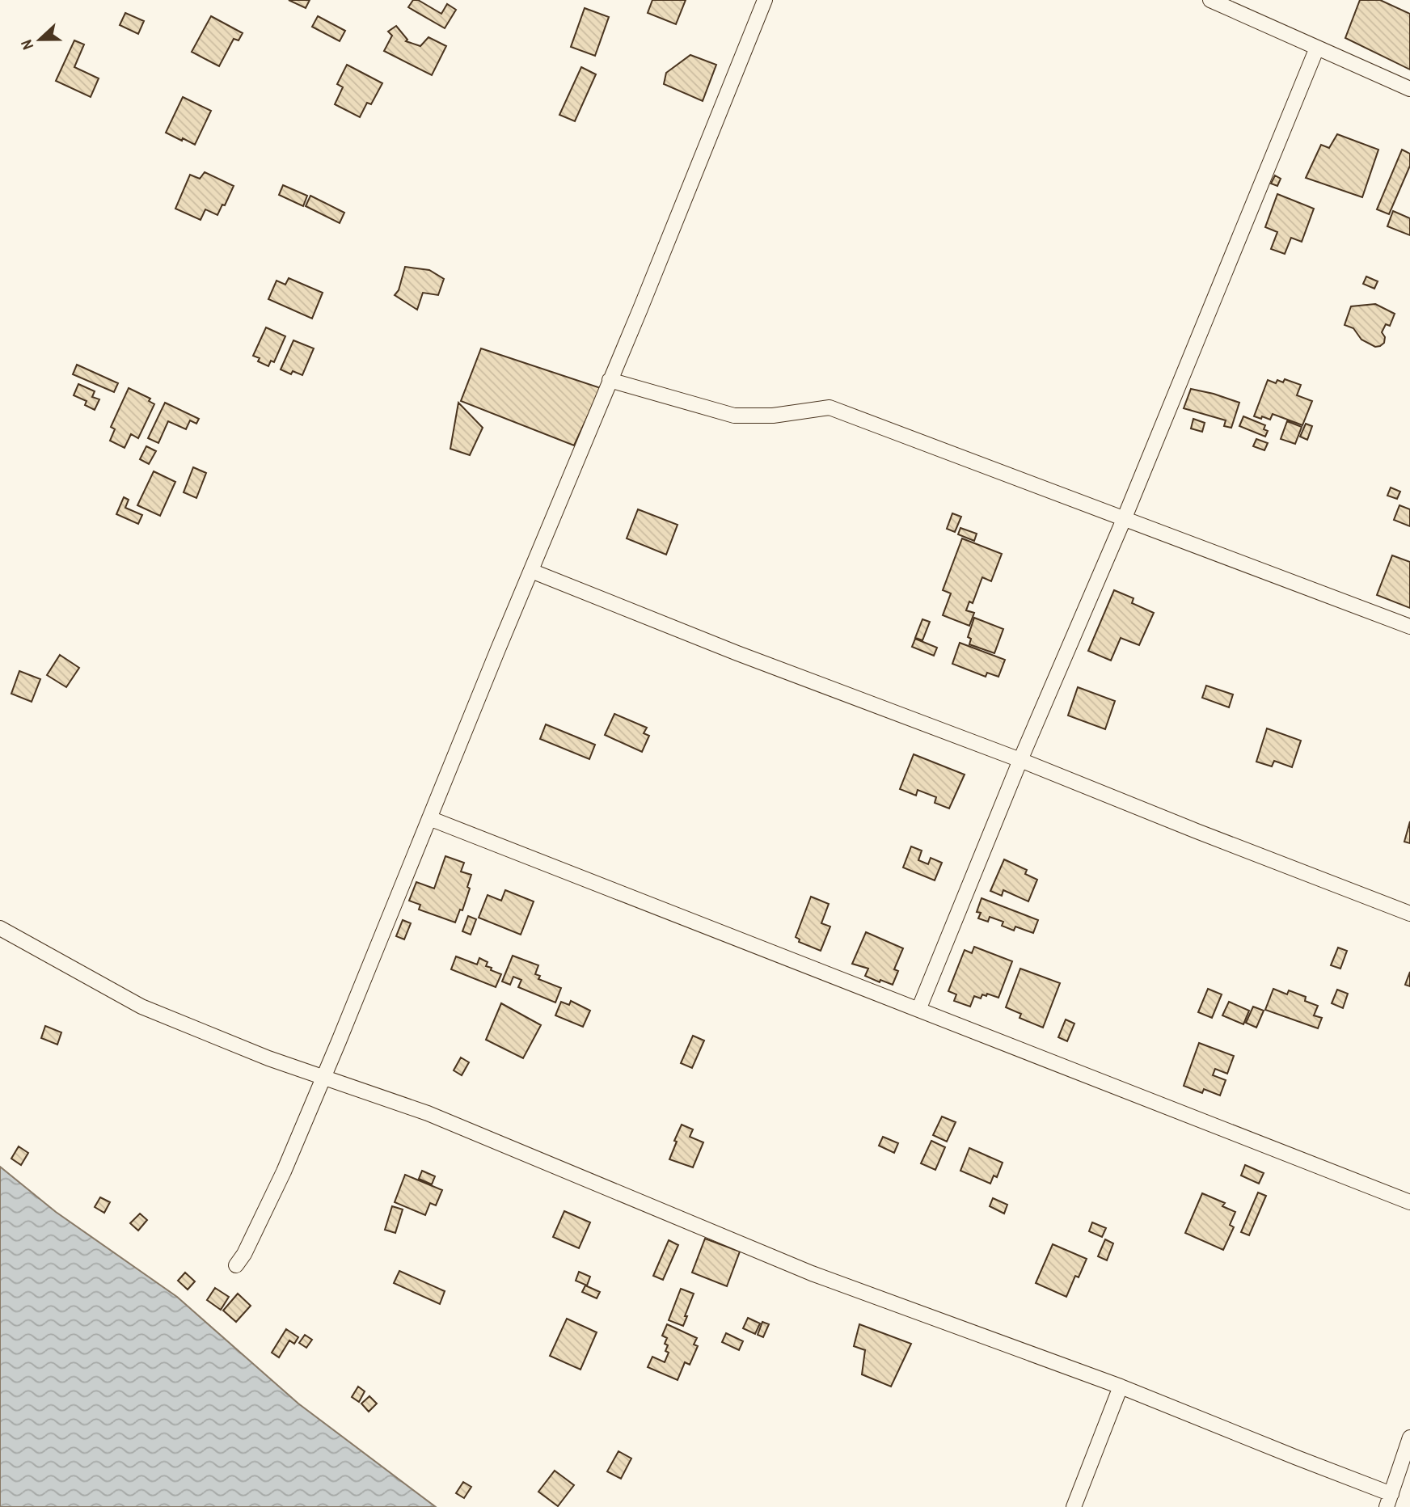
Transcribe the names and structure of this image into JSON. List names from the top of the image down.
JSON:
{
  "north": "left"
}
